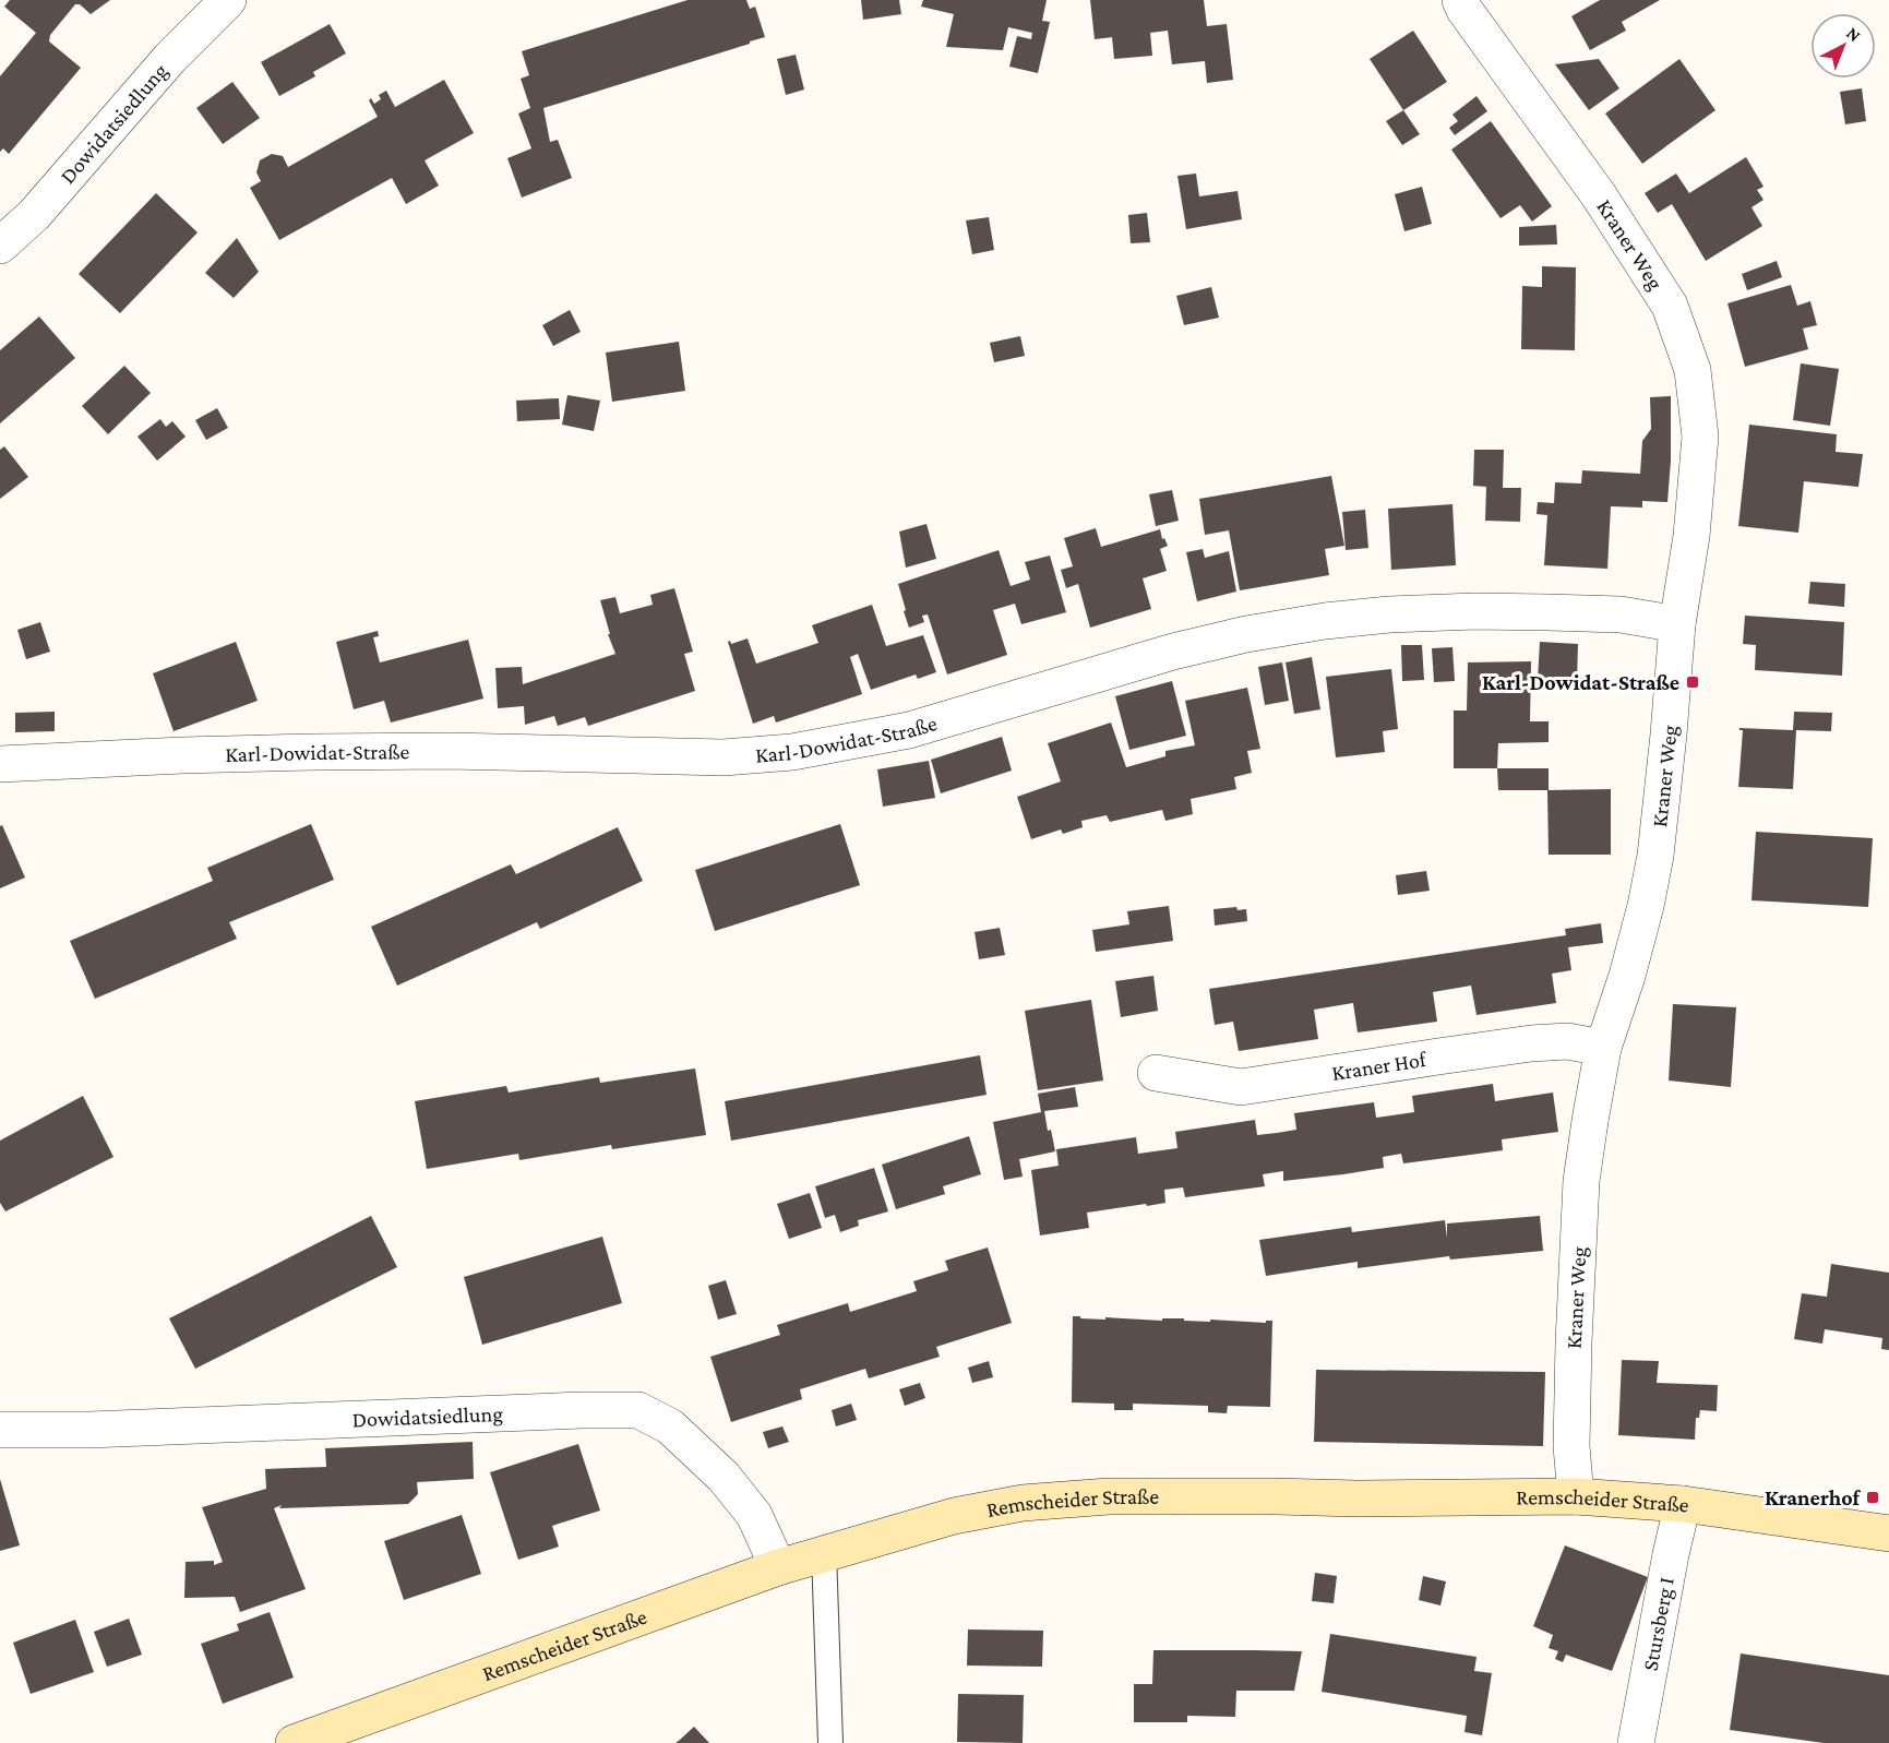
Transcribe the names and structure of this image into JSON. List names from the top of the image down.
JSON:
{
  "streets": {
    "main road": ["Remscheider Straße"],
    "street": [
      "Dowidatsiedlung",
      "Kraner Weg",
      "Karl-Dowidat-Straße",
      "Kraner Hof",
      "Stursberg I"
    ]
  },
  "crossings": [
    ["Dowidatsiedlung", "Remscheider Straße"],
    ["Kraner Weg", "Karl-Dowidat-Straße"],
    ["Kraner Weg", "Kraner Hof"],
    ["Kraner Weg", "Remscheider Straße"],
    ["Remscheider Straße", "Stursberg I"]
  ],
  "places": {
    "transit": ["Karl-Dowidat-Straße", "Kranerhof"]
  },
  "north": "top right"
}
